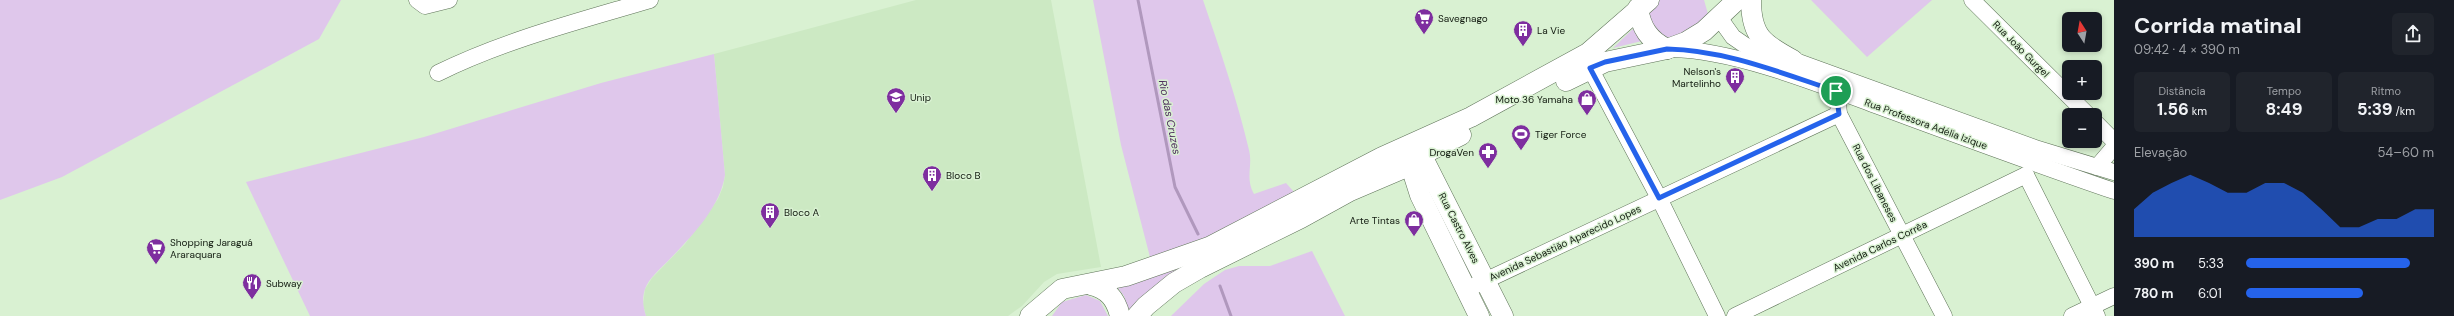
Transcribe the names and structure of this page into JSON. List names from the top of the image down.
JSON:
{
  "streets": {
    "main road": ["Rua Castro Alves"],
    "street": [
      "Rua João Gurgel",
      "Rua Professora Adélia Izique",
      "Rua dos Libaneses",
      "Avenida Sebastião Aparecido Lopes",
      "Avenida Carlos Corrêa"
    ]
  },
  "crossings": [
    ["Rua Professora Adélia Izique", "Rua dos Libaneses"],
    ["Rua Professora Adélia Izique", "Avenida Carlos Corrêa"],
    ["Rua dos Libaneses", "Avenida Sebastião Aparecido Lopes"],
    ["Rua dos Libaneses", "Avenida Carlos Corrêa"],
    ["Rua Castro Alves", "Avenida Sebastião Aparecido Lopes"]
  ],
  "water": ["Rio das Cruzes"],
  "places": {
    "supermarket": ["Savegnago", "Shopping Jaraguá Araraquara"],
    "building": [
      "La Vie",
      "Nelson's Martelinho",
      "Bloco B",
      "Bloco A"
    ],
    "school or university": ["Unip"],
    "shop": ["Moto 36 Yamaha", "Arte Tintas"],
    "sports": ["Tiger Force"],
    "pharmacy": ["DrogaVen"],
    "restaurant": ["Subway"]
  },
  "north": "top",
  "page": {
    "heading": ["Corrida matinal", "09:42 · 4 × 390 m"],
    "map_buttons": ["+", "−"],
    "stats": [
      ["Distância", "1.56 km"],
      ["Tempo", "8:49"],
      ["Ritmo", "5:39 /km"]
    ],
    "chart": ["Elevação", "54–60 m"],
    "list": [
      {
        "name": "390 m",
        "note": "5:33"
      },
      {
        "name": "780 m",
        "note": "6:01"
      }
    ]
  }
}
